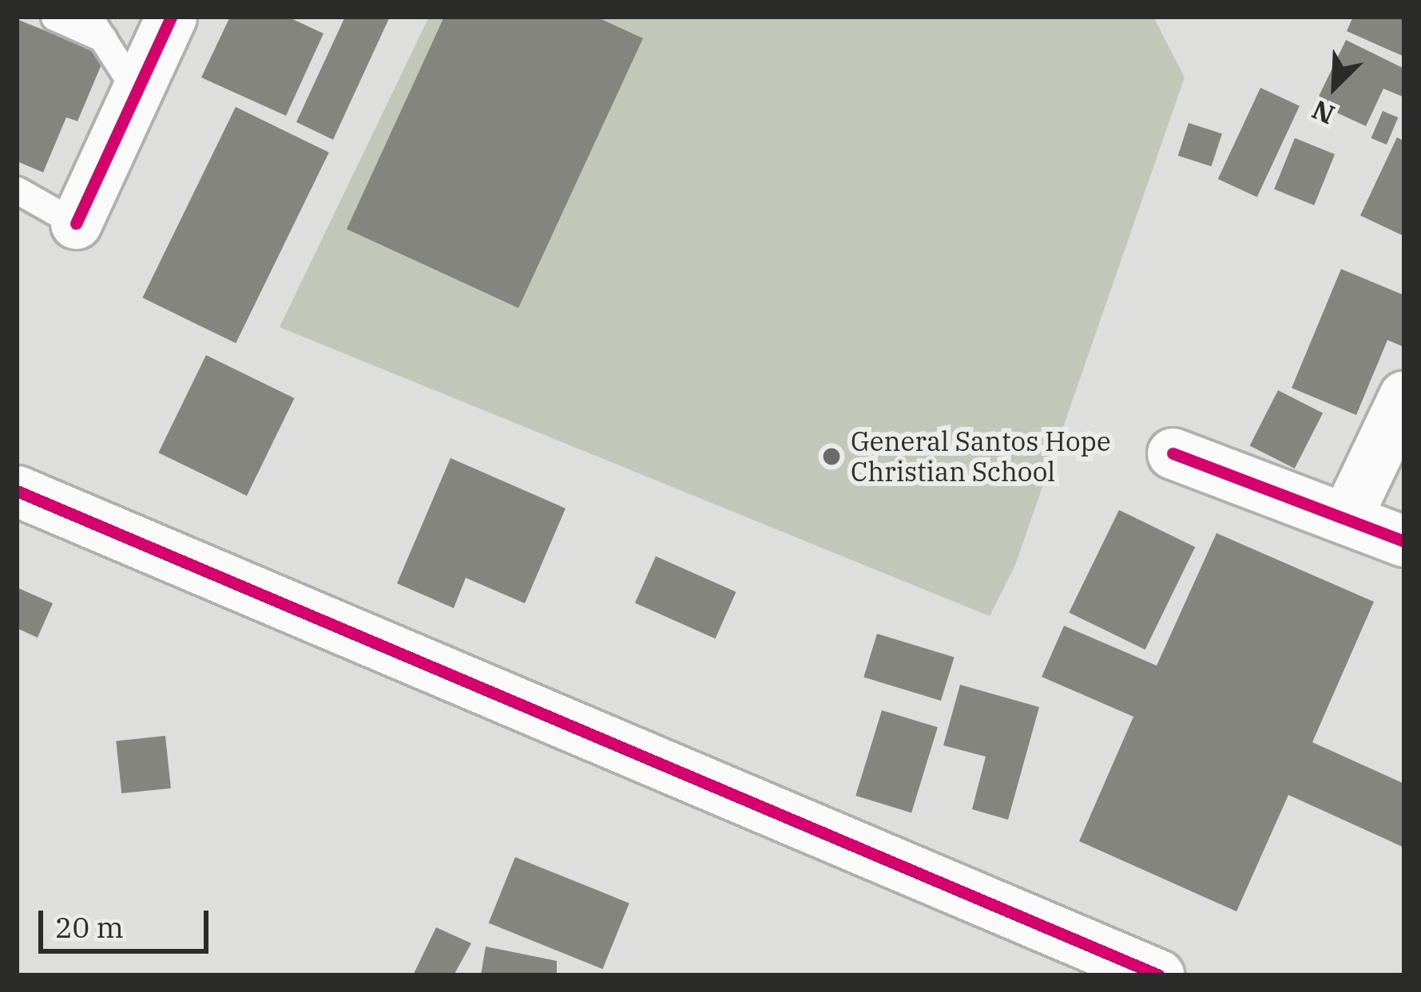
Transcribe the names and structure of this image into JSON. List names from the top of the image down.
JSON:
{
  "places": ["General Santos Hope Christian School"],
  "scale_bar": "20 m",
  "north": "bottom left"
}
